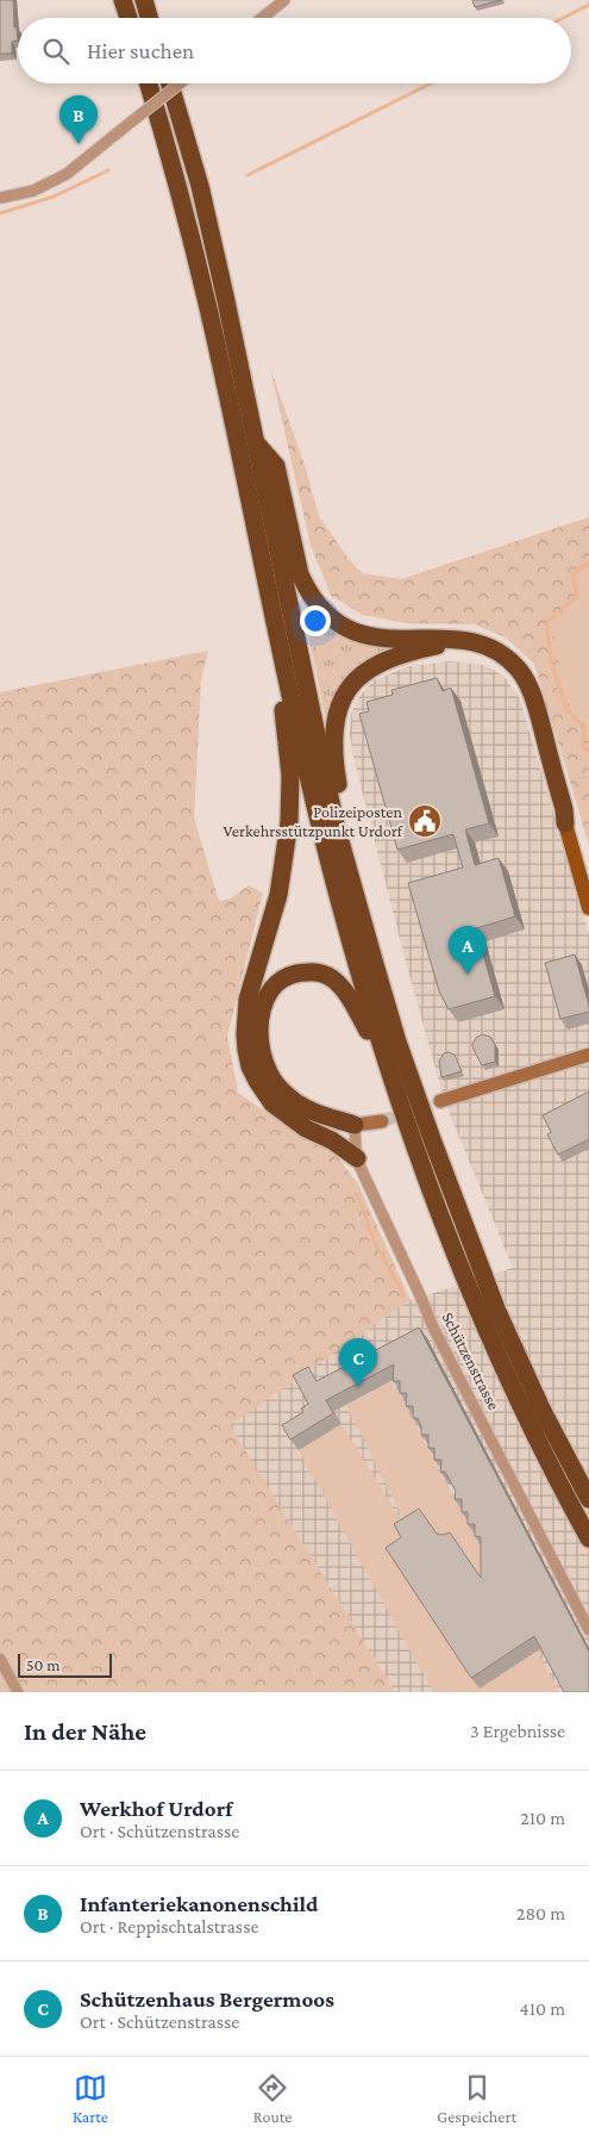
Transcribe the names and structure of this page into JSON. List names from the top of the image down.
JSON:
{
  "streets": {
    "street": ["Schützenstrasse"]
  },
  "places": {
    "public building": ["Polizeiposten Verkehrsstützpunkt Urdorf"]
  },
  "scale_bar": "50 m",
  "page": {
    "search": "Hier suchen",
    "pins": ["B", "A", "C"],
    "scale": "50 m",
    "heading": ["In der Nähe", "3 Ergebnisse"],
    "list": [
      {
        "mark": "A",
        "name": "Werkhof Urdorf",
        "note": "Ort · Schützenstrasse",
        "value": "210 m"
      },
      {
        "mark": "B",
        "name": "Infanteriekanonenschild",
        "note": "Ort · Reppischtalstrasse",
        "value": "280 m"
      },
      {
        "mark": "C",
        "name": "Schützenhaus Bergermoos",
        "note": "Ort · Schützenstrasse",
        "value": "410 m"
      }
    ],
    "nav": ["Karte", "Route", "Gespeichert"]
  }
}
